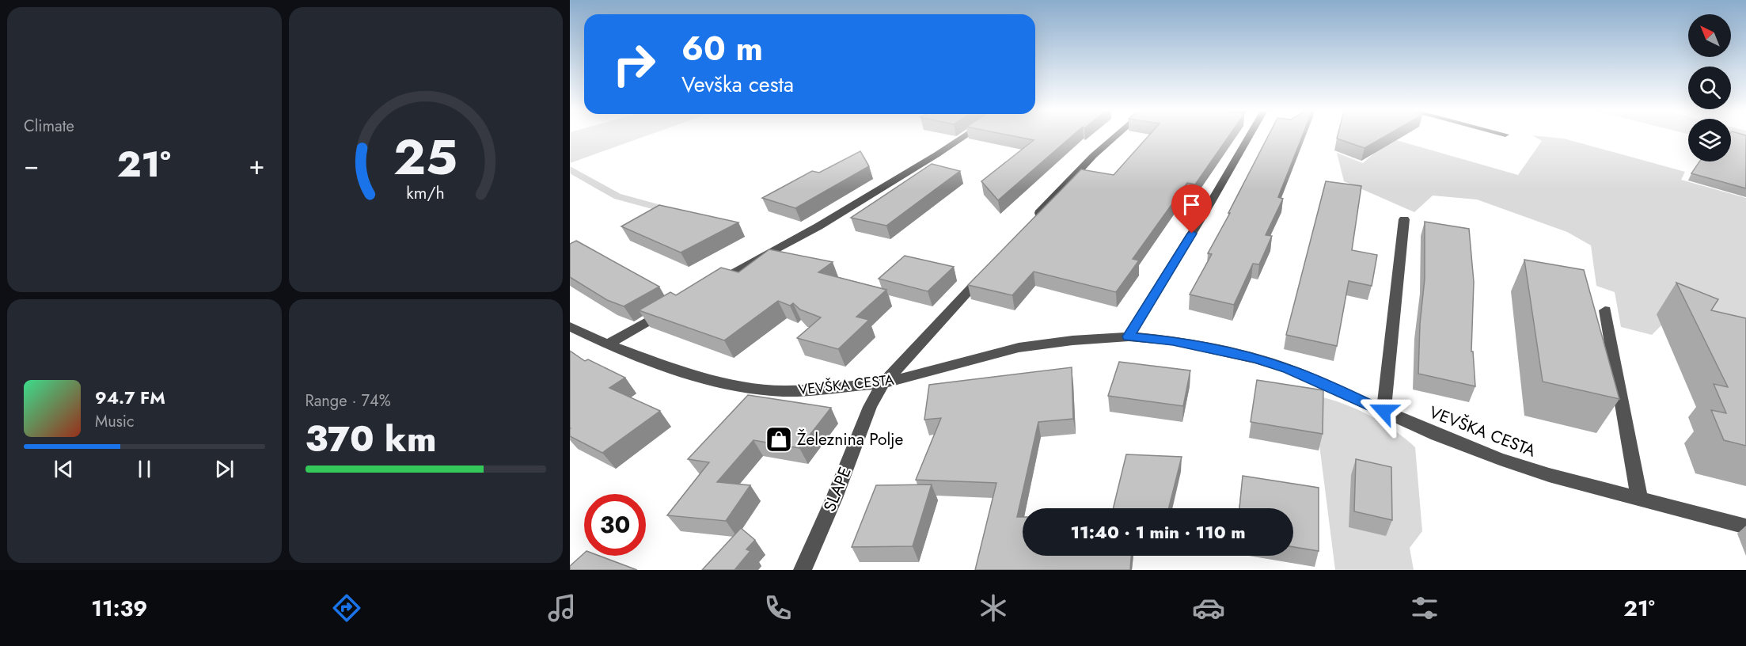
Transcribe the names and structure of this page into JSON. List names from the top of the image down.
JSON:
{
  "streets": {
    "street": ["VEVŠKA CESTA", "SLAPE"]
  },
  "crossings": [
    ["VEVŠKA CESTA", "SLAPE"]
  ],
  "places": {
    "shop": ["Železnina Polje"]
  },
  "north": "top left",
  "page": {
    "tile": [
      "Climate",
      ["Range · 74%", "370 km"]
    ],
    "turn": ["60 m", "Vevška cesta"],
    "heat": ["−", "21°", "+"],
    "song": ["94.7 FM", "Music"],
    "limit": "30",
    "trip": "11:40 · 1 min · 110 m",
    "tabs": ["11:39", "21°"],
    "gauge": ["25", "km/h"]
  }
}
